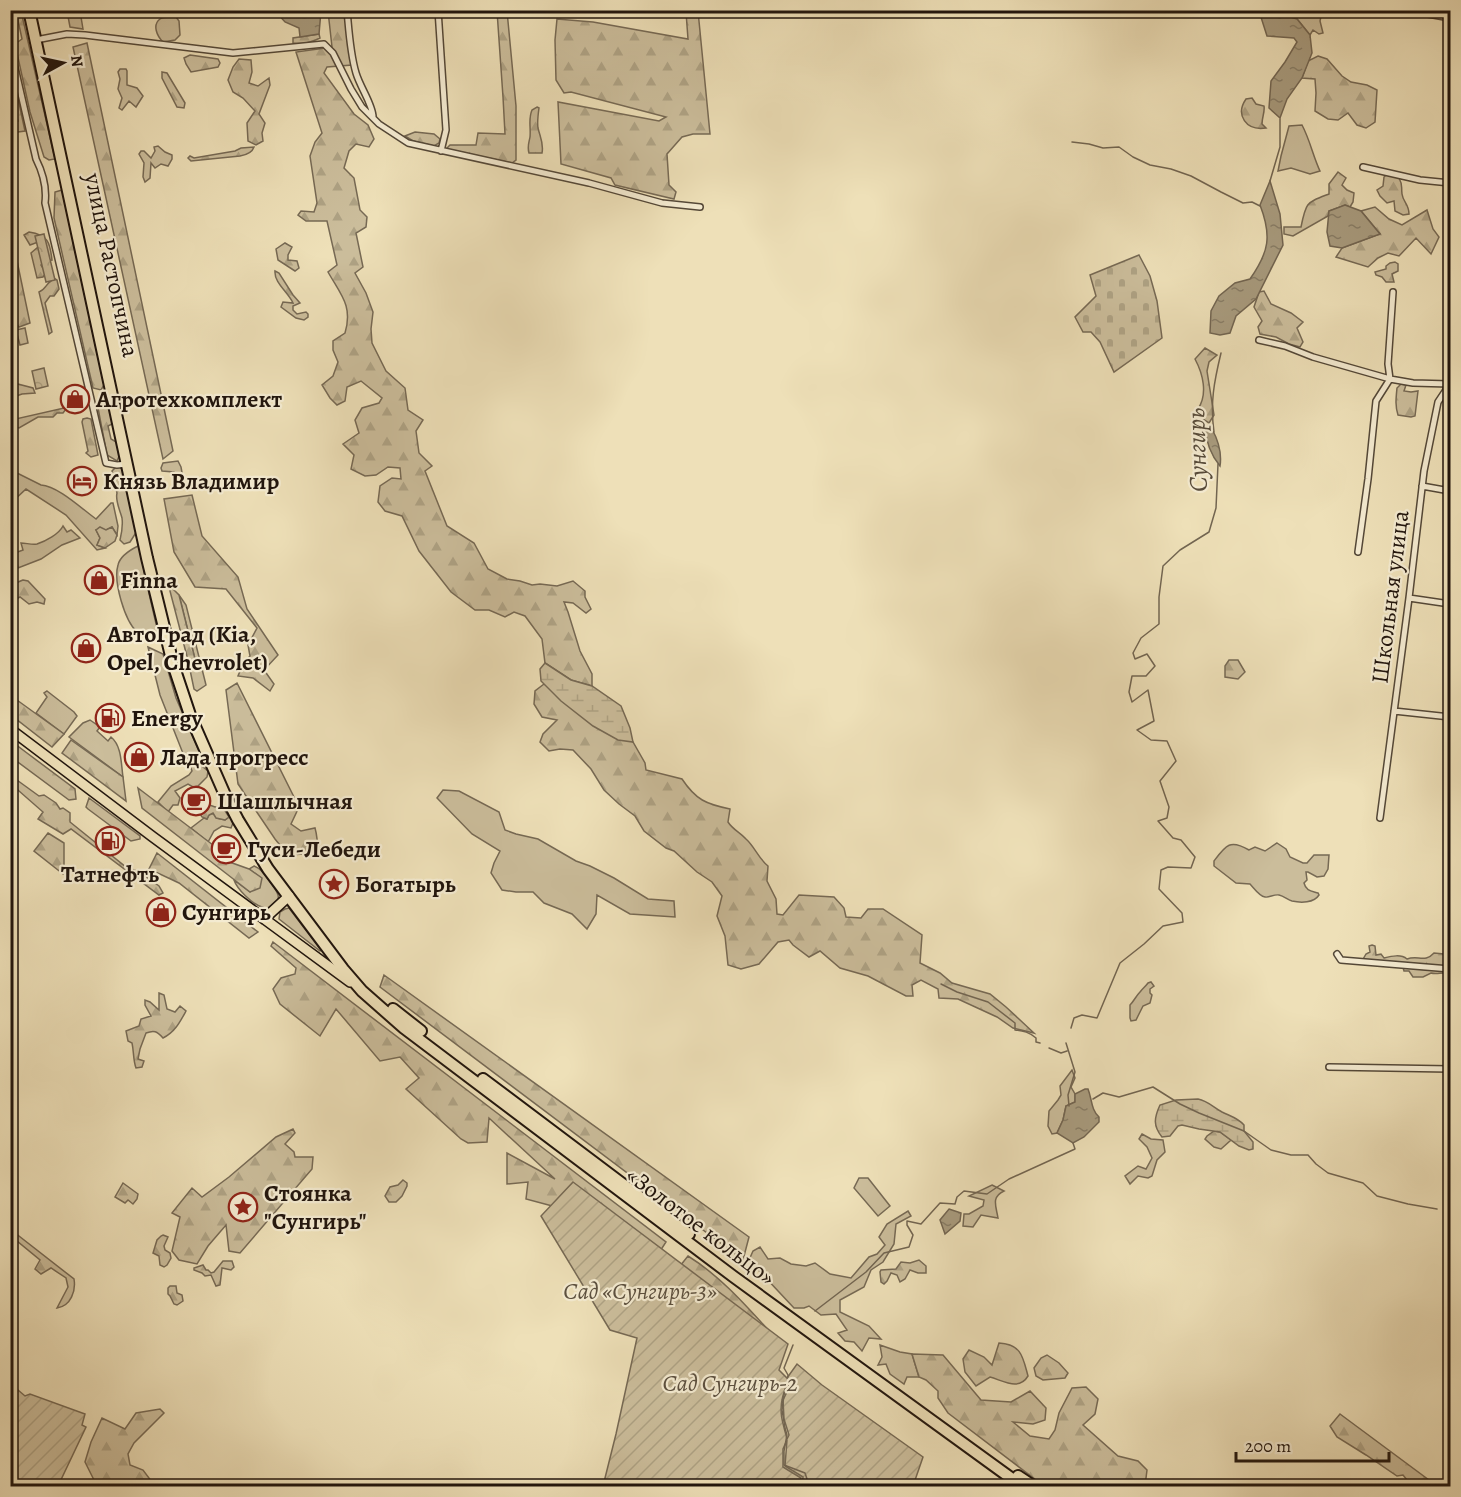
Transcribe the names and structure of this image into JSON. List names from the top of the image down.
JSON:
{
  "streets": {
    "highway": ["улица Растопчина", "«Золотое кольцо»"],
    "street": ["Школьная улица"]
  },
  "crossings": [
    ["улица Растопчина", "«Золотое кольцо»"]
  ],
  "water": ["Сунгирь"],
  "parks": ["Сад «Сунгирь-3»", "Сад Сунгирь-2"],
  "places": {
    "shop": [
      "Агротехкомплект",
      "Finna",
      "АвтоГрад (Kia, Opel, Chevrolet)",
      "Лада прогресс",
      "Сунгирь"
    ],
    "hotel": ["Князь Владимир"],
    "fuel station": ["Energy", "Татнефть"],
    "cafe": ["Шашлычная", "Гуси-Лебеди"],
    "place": ["Богатырь", "Стоянка \"Сунгирь\""]
  },
  "scale_bar": "200 m",
  "north": "right"
}
